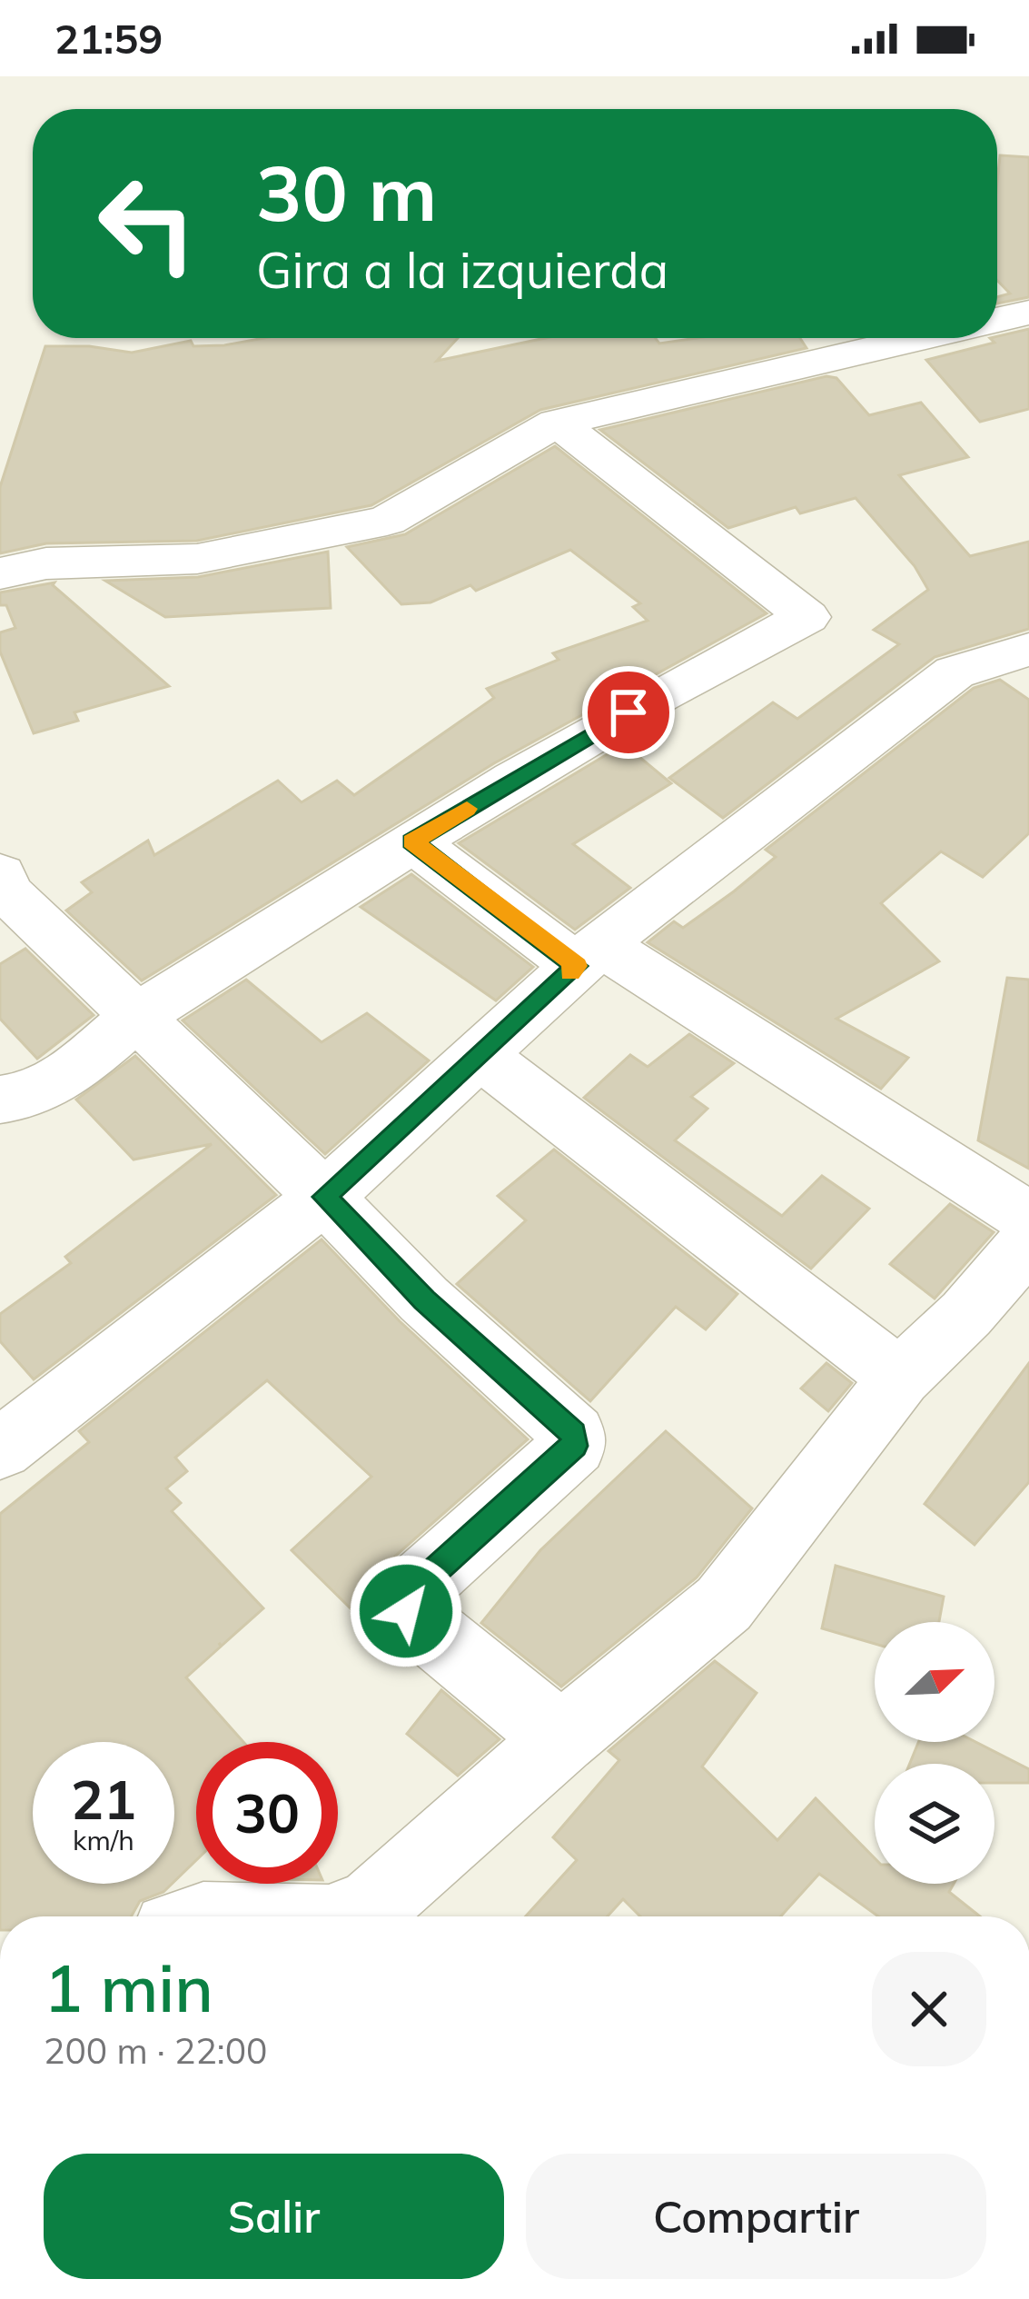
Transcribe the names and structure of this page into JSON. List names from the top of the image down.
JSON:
{
  "north": "top right",
  "page": {
    "status": "21:59",
    "turn": ["30 m", "Gira a la izquierda"],
    "speed": "21 km/h",
    "limit": "30",
    "heading": ["1 min", "200 m · 22:00"],
    "buttons": ["Salir", "Compartir"]
  }
}
